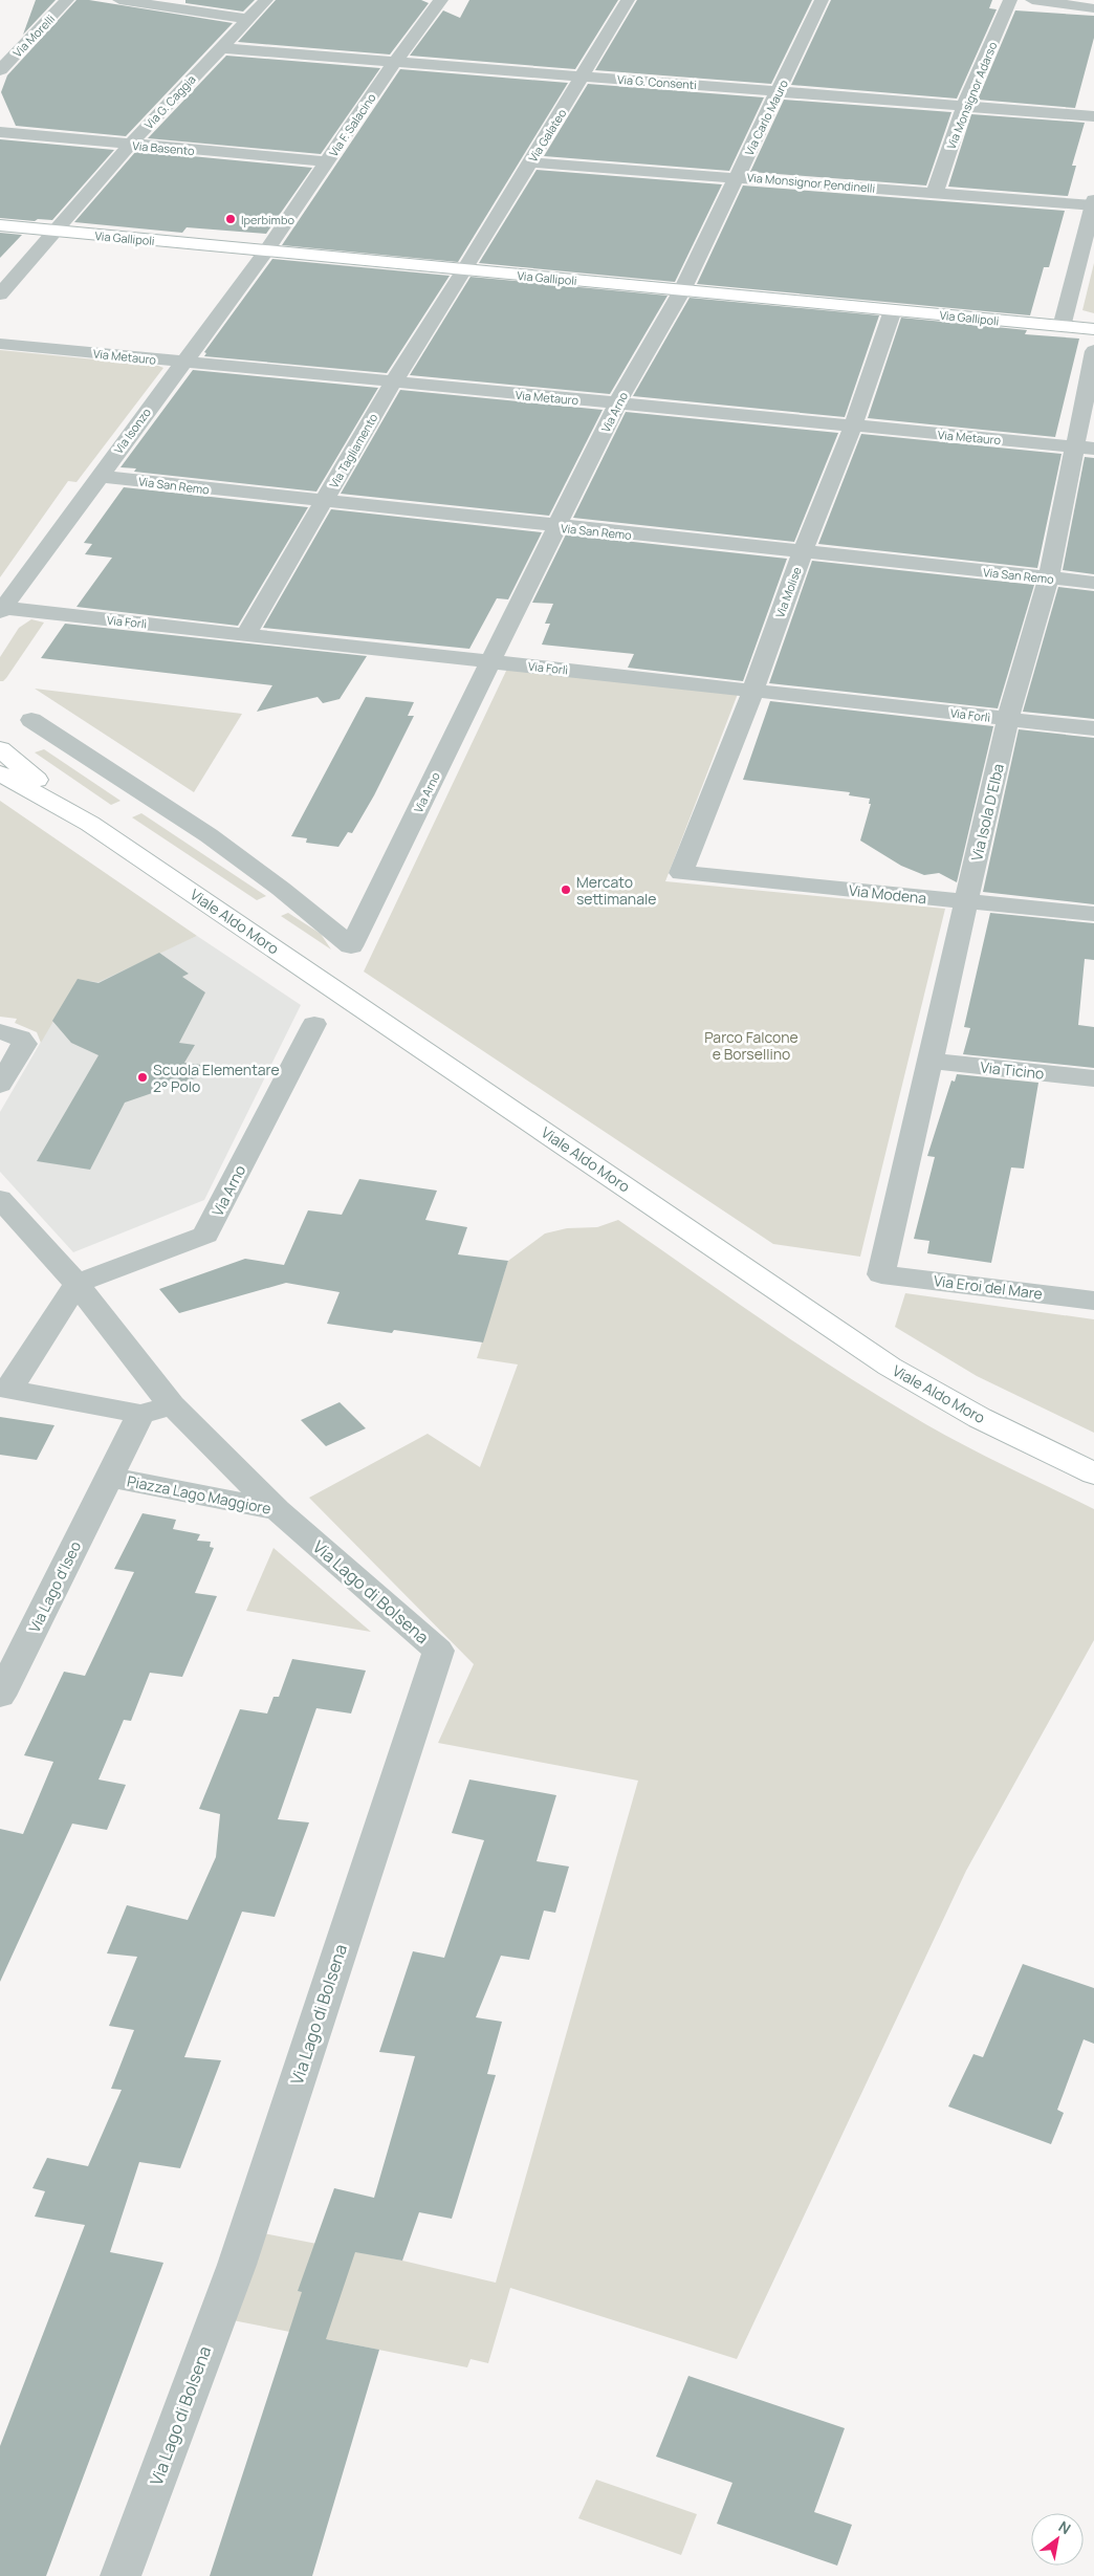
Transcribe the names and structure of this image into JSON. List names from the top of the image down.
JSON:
{
  "streets": {
    "main road": ["Via Gallipoli", "Viale Aldo Moro"],
    "street": [
      "Via Morelli",
      "Via G. Consenti",
      "Via Monsignor Adarso",
      "Via G. Caggia",
      "Via Carlo Mauro",
      "Via F. Salacino",
      "Via Galateo",
      "Via Basento",
      "Via Monsignor Pendinelli",
      "Via Metauro",
      "Via Arno",
      "Via Isonzo",
      "Via Tagliamento",
      "Via San Remo",
      "Via Molise",
      "Via Forlì",
      "Via Isola D'Elba",
      "Via Modena",
      "Via Ticino",
      "Via Eroi del Mare",
      "Piazza Lago Maggiore",
      "Via Lago d'Iseo",
      "Via Lago di Bolsena"
    ]
  },
  "crossings": [
    ["Via G. Consenti", "Via Monsignor Adarso"],
    ["Via G. Consenti", "Via G. Caggia"],
    ["Via G. Consenti", "Via Carlo Mauro"],
    ["Via G. Consenti", "Via F. Salacino"],
    ["Via G. Consenti", "Via Galateo"],
    ["Via Monsignor Adarso", "Via Monsignor Pendinelli"],
    ["Via G. Caggia", "Via Basento"],
    ["Via G. Caggia", "Via Gallipoli"],
    ["Via Carlo Mauro", "Via Monsignor Pendinelli"],
    ["Via Carlo Mauro", "Via Gallipoli"],
    ["Via Carlo Mauro", "Via Arno"],
    ["Via F. Salacino", "Via Basento"],
    ["Via F. Salacino", "Via Gallipoli"],
    ["Via F. Salacino", "Via Isonzo"],
    ["Via Galateo", "Via Monsignor Pendinelli"],
    ["Via Galateo", "Via Gallipoli"],
    ["Via Galateo", "Via Tagliamento"],
    ["Via Gallipoli", "Via Arno"],
    ["Via Gallipoli", "Via Isonzo"],
    ["Via Gallipoli", "Via Tagliamento"],
    ["Via Gallipoli", "Via Molise"],
    ["Via Metauro", "Via Arno"],
    ["Via Metauro", "Via Isonzo"],
    ["Via Metauro", "Via Tagliamento"],
    ["Via Metauro", "Via Molise"],
    ["Via Metauro", "Via Isola D'Elba"],
    ["Via Arno", "Via San Remo"],
    ["Via Arno", "Via Forlì"],
    ["Via Arno", "Piazza Lago Maggiore"],
    ["Via Isonzo", "Via San Remo"],
    ["Via Isonzo", "Via Forlì"],
    ["Via Tagliamento", "Via San Remo"],
    ["Via Tagliamento", "Via Forlì"],
    ["Via San Remo", "Via Molise"],
    ["Via San Remo", "Via Isola D'Elba"],
    ["Via Molise", "Via Forlì"],
    ["Via Molise", "Via Modena"],
    ["Via Forlì", "Via Isola D'Elba"],
    ["Via Isola D'Elba", "Via Modena"],
    ["Via Isola D'Elba", "Via Ticino"],
    ["Via Isola D'Elba", "Via Eroi del Mare"],
    ["Piazza Lago Maggiore", "Via Lago d'Iseo"],
    ["Piazza Lago Maggiore", "Via Lago di Bolsena"]
  ],
  "parks": ["Parco Falcone e Borsellino"],
  "places": ["Iperbimbo", "Mercato settimanale", "Scuola Elementare 2° Polo"],
  "north": "top right"
}
